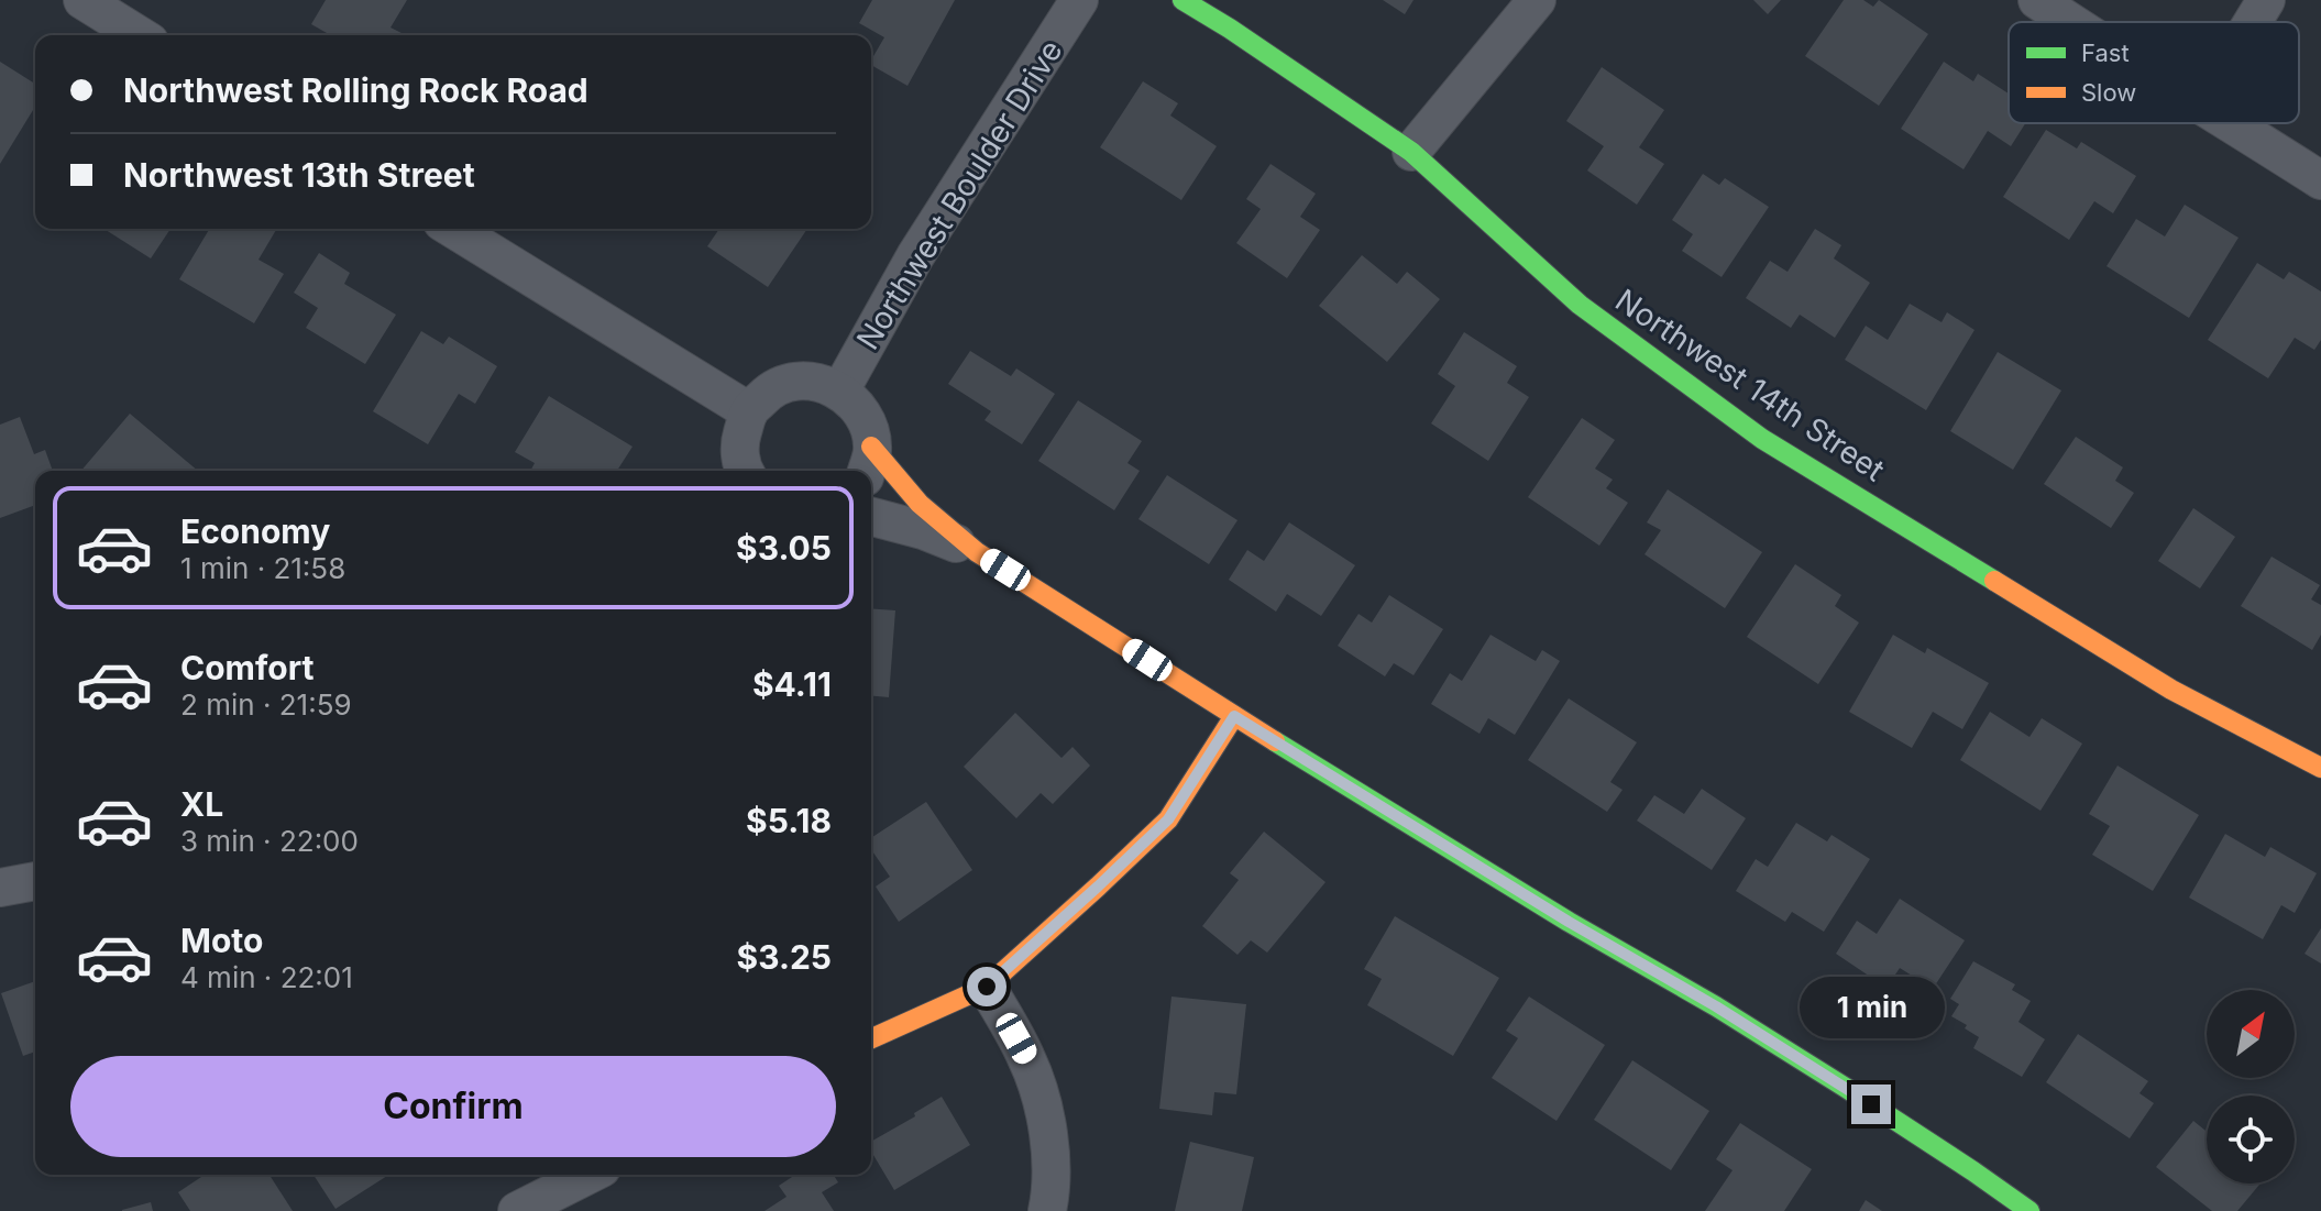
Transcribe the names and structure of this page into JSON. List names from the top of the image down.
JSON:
{
  "streets": {
    "street": ["Northwest Boulder Drive", "Northwest 14th Street"]
  },
  "legend": ["Fast", "Slow"],
  "north": "top right",
  "page": {
    "banner": ["Northwest Rolling Rock Road", "Northwest 13th Street"],
    "list": [
      {
        "name": "Economy",
        "note": "1 min · 21:58",
        "value": "$3.05"
      },
      {
        "name": "Comfort",
        "note": "2 min · 21:59",
        "value": "$4.11"
      },
      {
        "name": "XL",
        "note": "3 min · 22:00",
        "value": "$5.18"
      },
      {
        "name": "Moto",
        "note": "4 min · 22:01",
        "value": "$3.25"
      }
    ],
    "bubble": "1 min",
    "buttons": "Confirm"
  }
}
